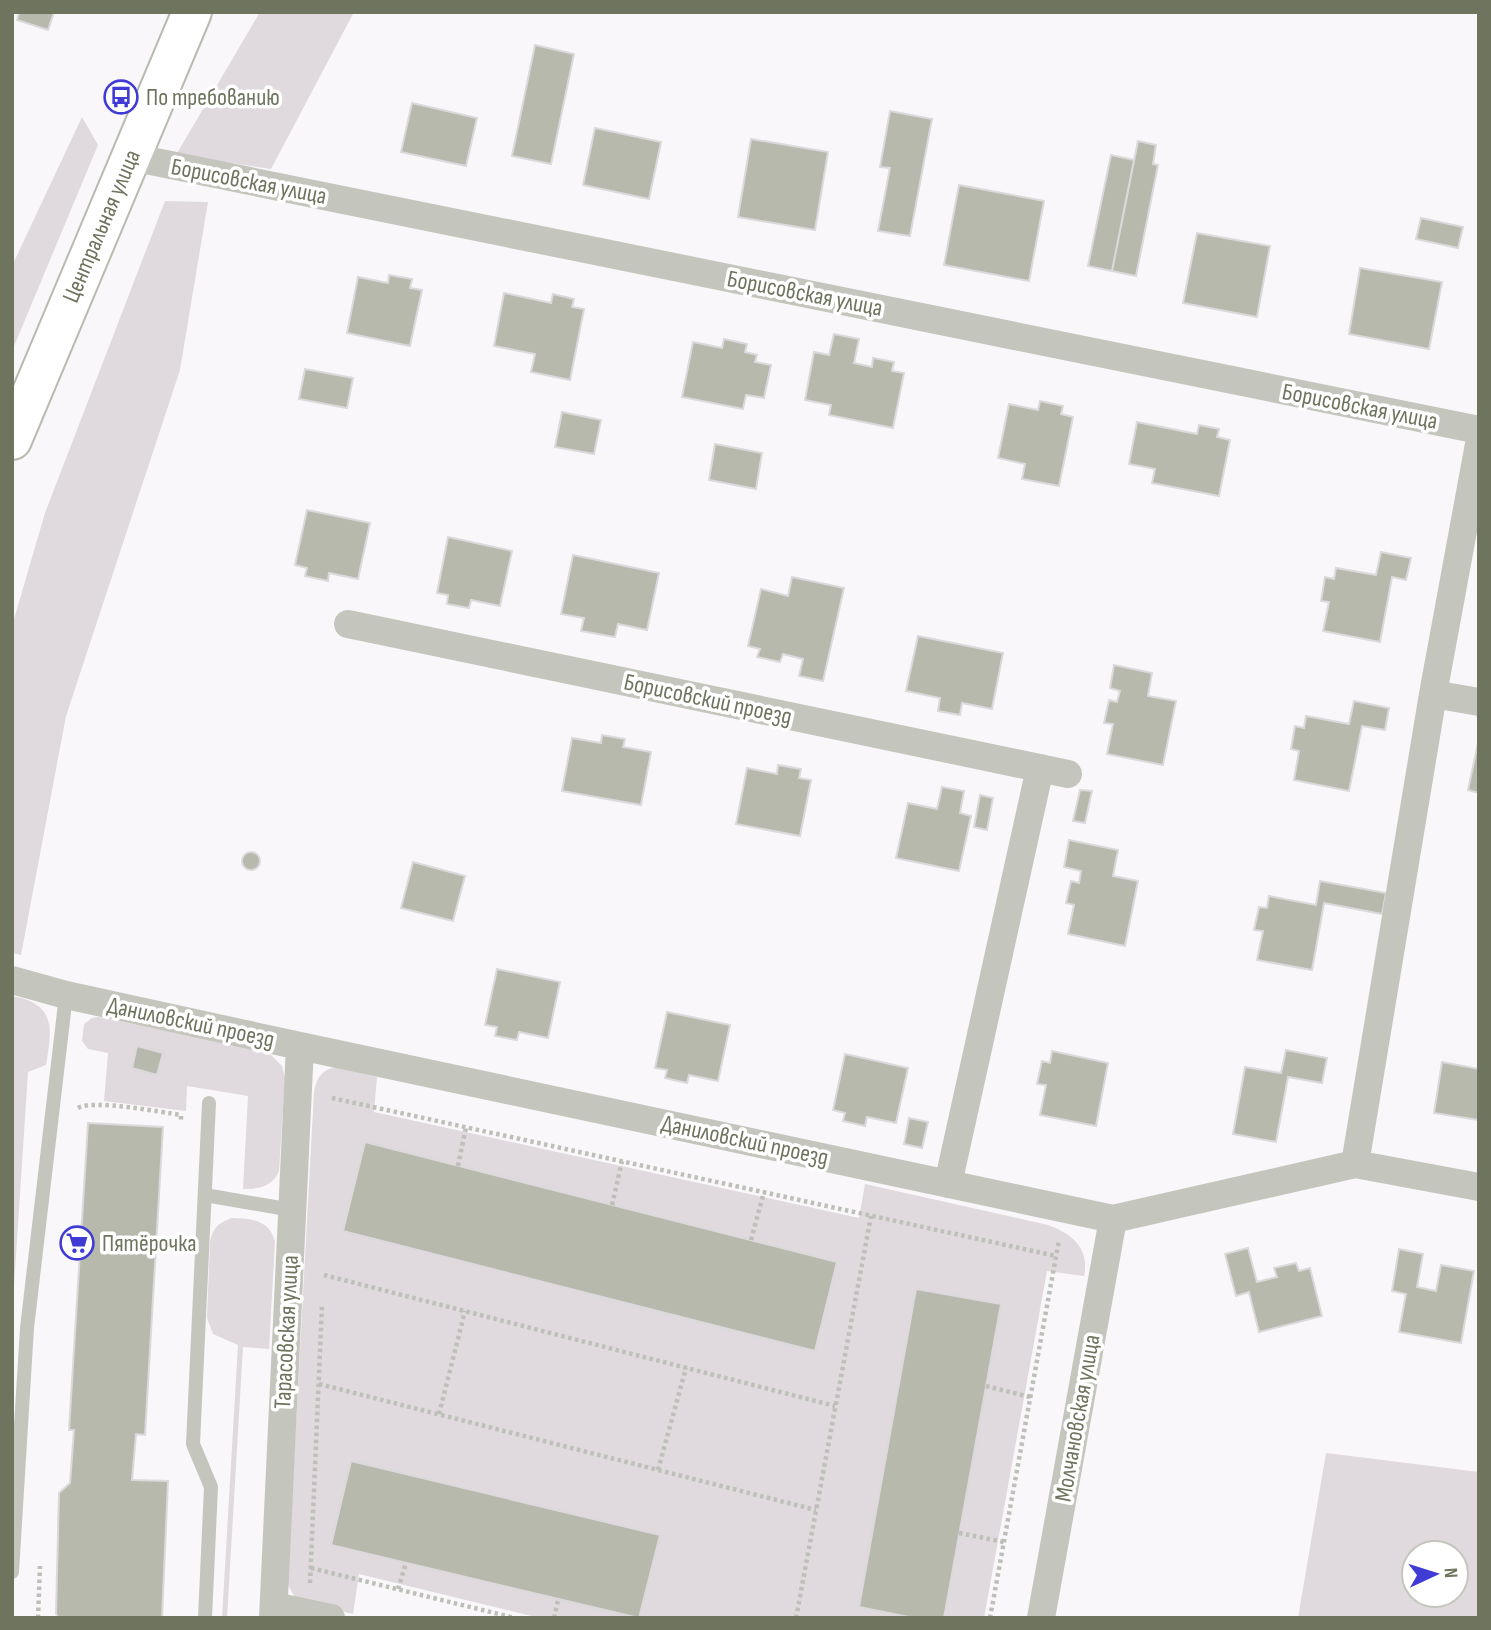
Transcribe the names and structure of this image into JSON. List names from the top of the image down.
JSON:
{
  "streets": {
    "street": [
      "Борисовская улица",
      "Центральная улица",
      "Борисовский проезд",
      "Даниловский проезд",
      "Тарасовская улица",
      "Молчановская улица"
    ]
  },
  "crossings": [
    ["Борисовская улица", "Центральная улица"],
    ["Даниловский проезд", "Тарасовская улица"],
    ["Даниловский проезд", "Молчановская улица"]
  ],
  "places": {
    "bus stop": ["По требованию"],
    "supermarket": ["Пятёрочка"]
  },
  "north": "right"
}
